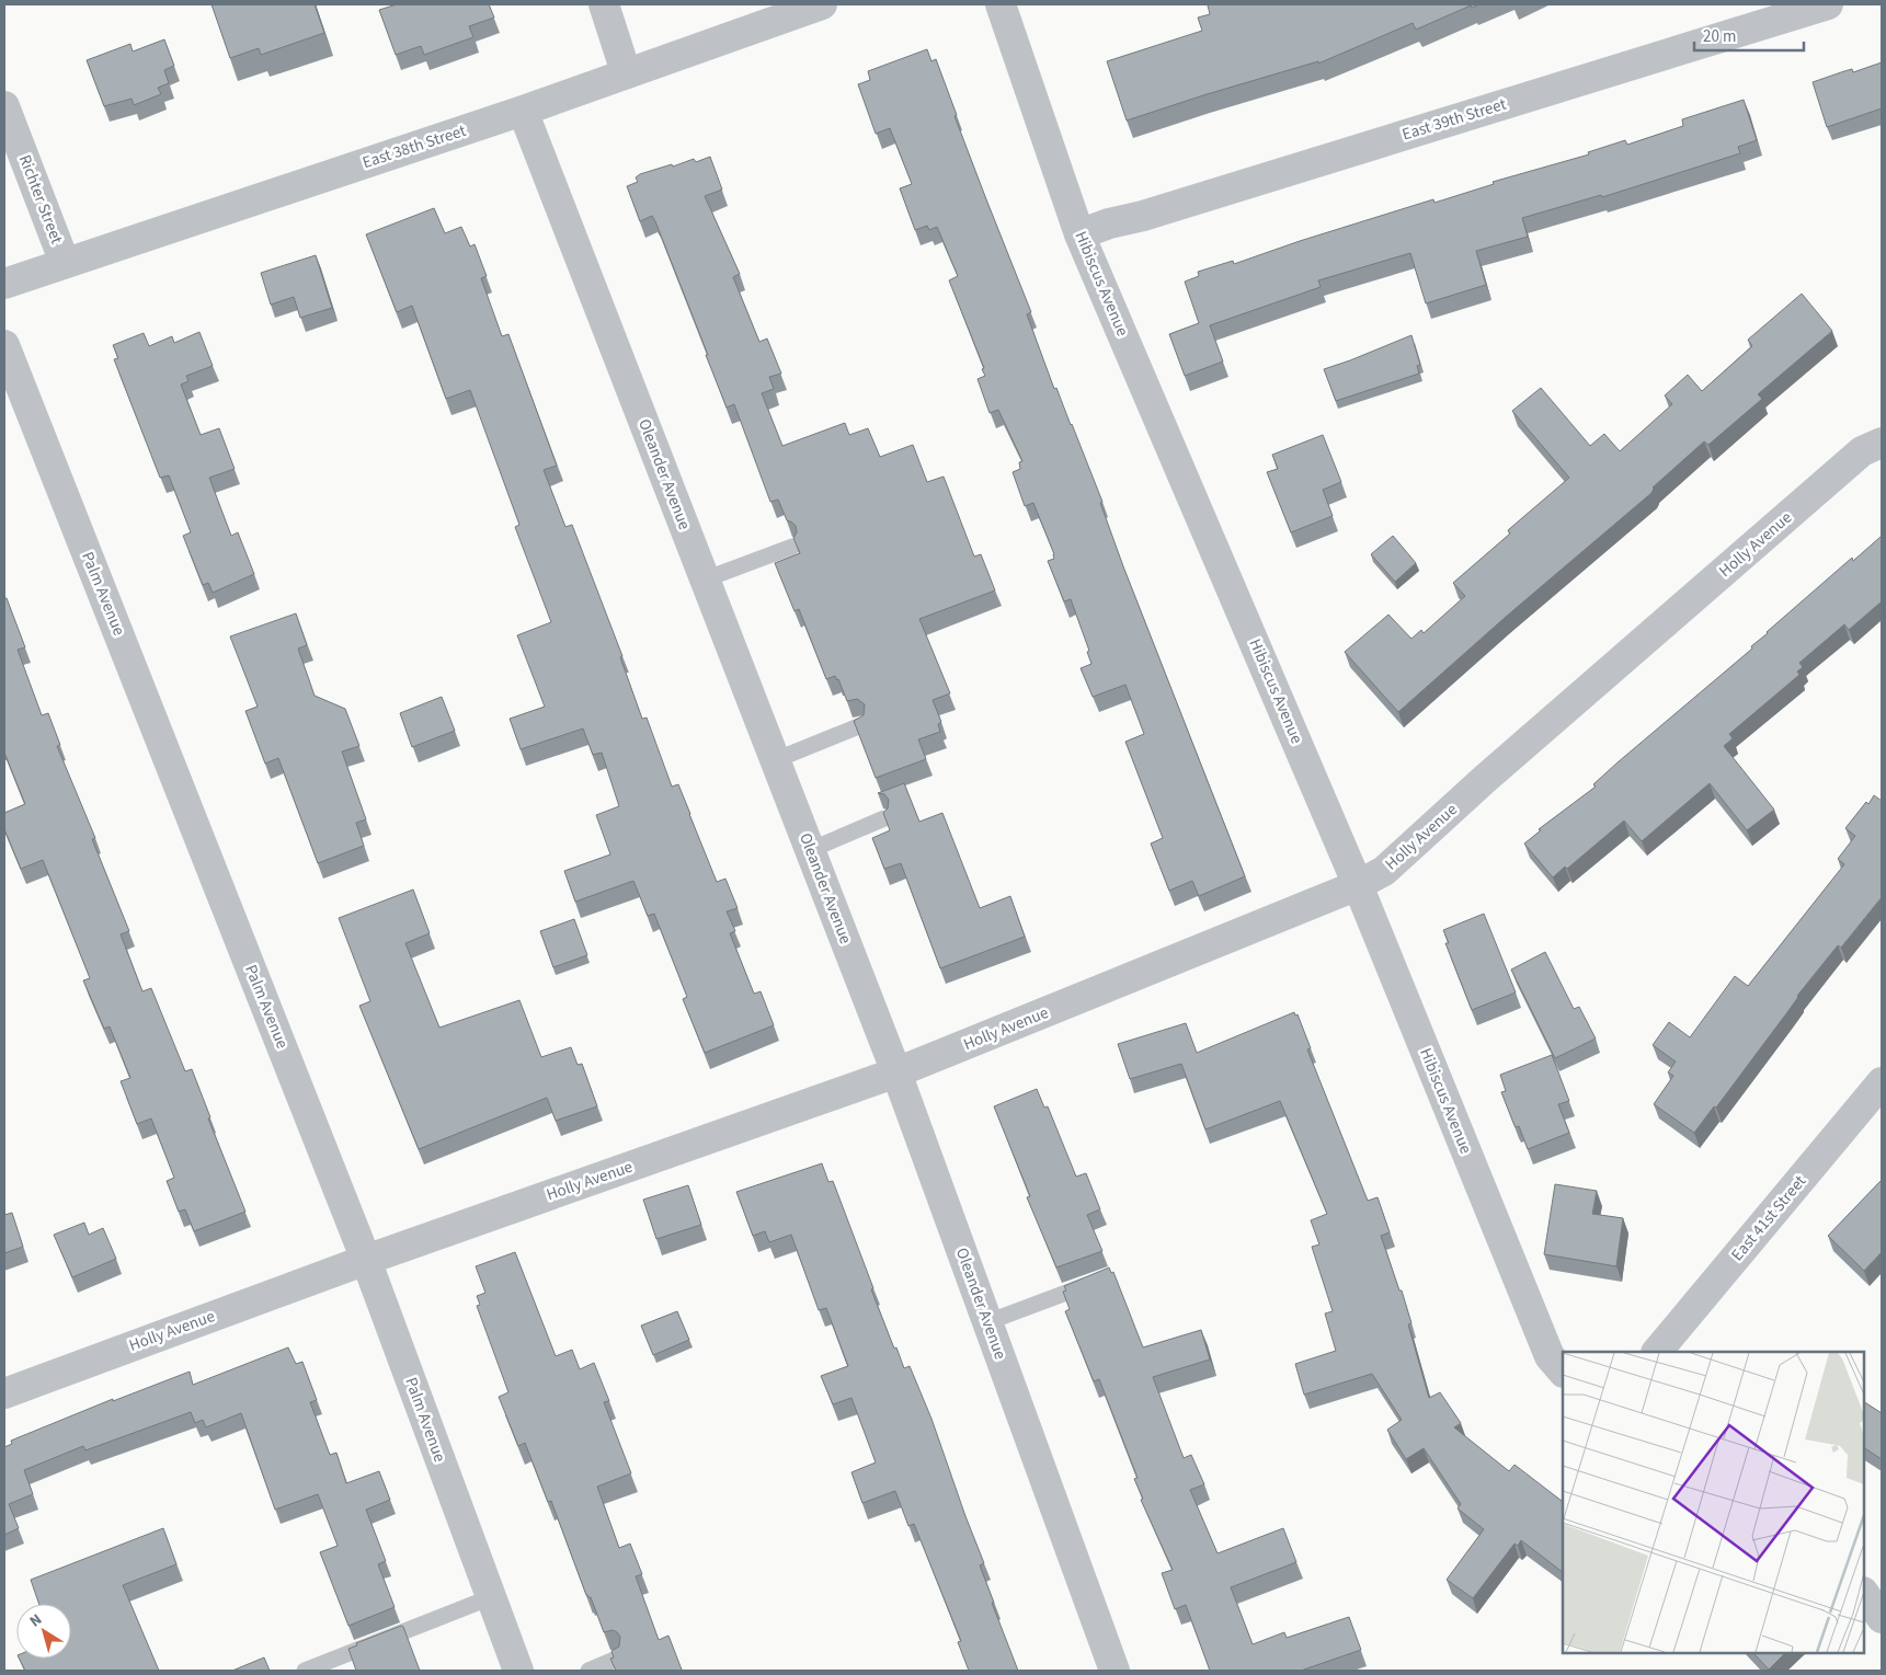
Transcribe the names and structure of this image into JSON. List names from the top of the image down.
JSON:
{
  "streets": {
    "street": [
      "East 39th Street",
      "East 38th Street",
      "Richter Street",
      "Hibiscus Avenue",
      "Oleander Avenue",
      "Holly Avenue",
      "Palm Avenue",
      "East 41st Street"
    ]
  },
  "crossings": [
    ["East 39th Street", "Hibiscus Avenue"],
    ["East 38th Street", "Richter Street"],
    ["East 38th Street", "Oleander Avenue"],
    ["Hibiscus Avenue", "Holly Avenue"],
    ["Oleander Avenue", "Holly Avenue"],
    ["Holly Avenue", "Palm Avenue"]
  ],
  "scale_bar": "20 m",
  "north": "top left"
}
